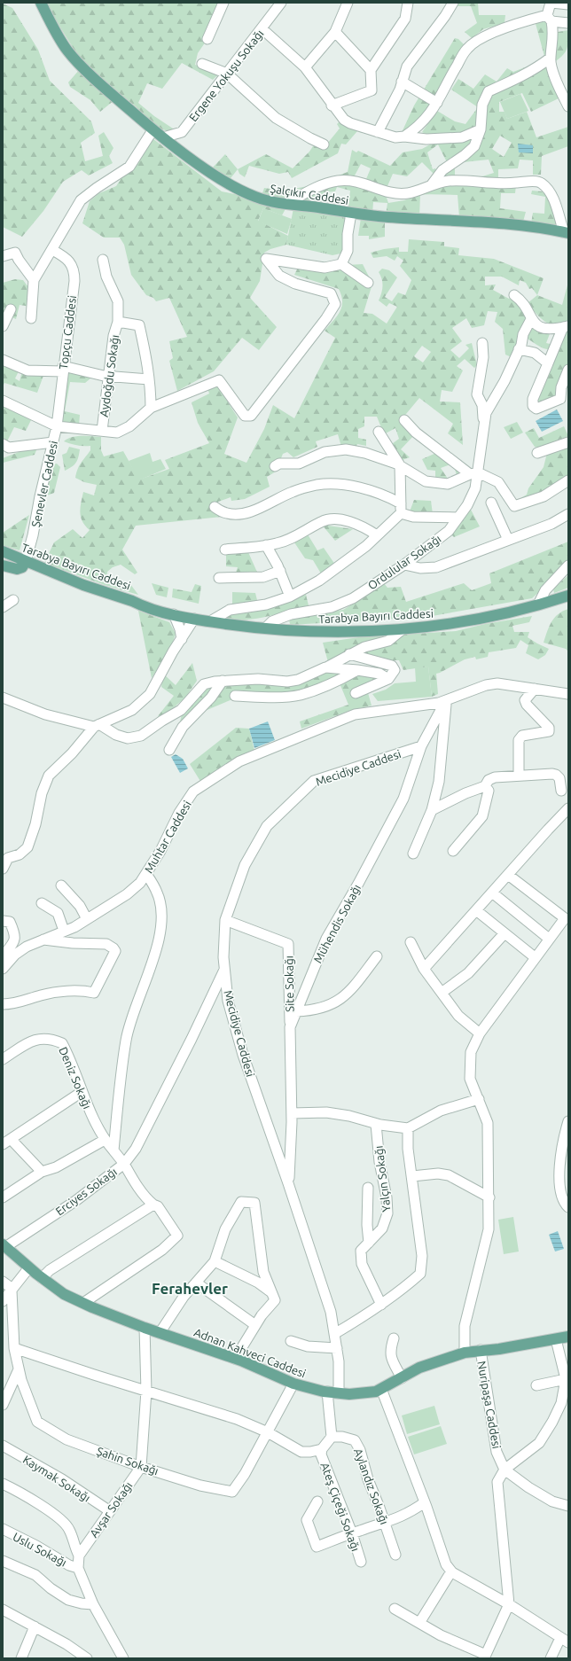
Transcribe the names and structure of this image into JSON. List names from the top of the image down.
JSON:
{
  "streets": {
    "main road": ["Şalçıkır Caddesi", "Tarabya Bayırı Caddesi", "Adnan Kahveci Caddesi"],
    "street": [
      "Ergene Yokuşu Sokağı",
      "Topçu Caddesi",
      "Aydoğdu Sokağı",
      "Şenevler Caddesi",
      "Ordulular Sokağı",
      "Mecidiye Caddesi",
      "Muhtar Caddesi",
      "Mühendis Sokağı",
      "Site Sokağı",
      "Deniz Sokağı",
      "Yalçın Sokağı",
      "Erciyes Sokağı",
      "Nuripaşa Caddesi",
      "Şahin Sokağı",
      "Kaymak Sokağı",
      "Aylandız Sokağı",
      "Ateş Çiçeği Sokağı",
      "Avşar Sokağı",
      "Uslu Sokağı"
    ]
  },
  "crossings": [
    ["Ergene Yokuşu Sokağı", "Şalçıkır Caddesi"],
    ["Topçu Caddesi", "Şenevler Caddesi"],
    ["Şenevler Caddesi", "Tarabya Bayırı Caddesi"],
    ["Ordulular Sokağı", "Tarabya Bayırı Caddesi"],
    ["Mecidiye Caddesi", "Mühendis Sokağı"],
    ["Mecidiye Caddesi", "Site Sokağı"],
    ["Mecidiye Caddesi", "Adnan Kahveci Caddesi"],
    ["Muhtar Caddesi", "Mühendis Sokağı"],
    ["Mühendis Sokağı", "Site Sokağı"],
    ["Deniz Sokağı", "Erciyes Sokağı"],
    ["Erciyes Sokağı", "Adnan Kahveci Caddesi"],
    ["Adnan Kahveci Caddesi", "Nuripaşa Caddesi"],
    ["Adnan Kahveci Caddesi", "Şahin Sokağı"],
    ["Şahin Sokağı", "Avşar Sokağı"],
    ["Kaymak Sokağı", "Avşar Sokağı"],
    ["Aylandız Sokağı", "Ateş Çiçeği Sokağı"]
  ],
  "districts": ["Ferahevler"]
}
